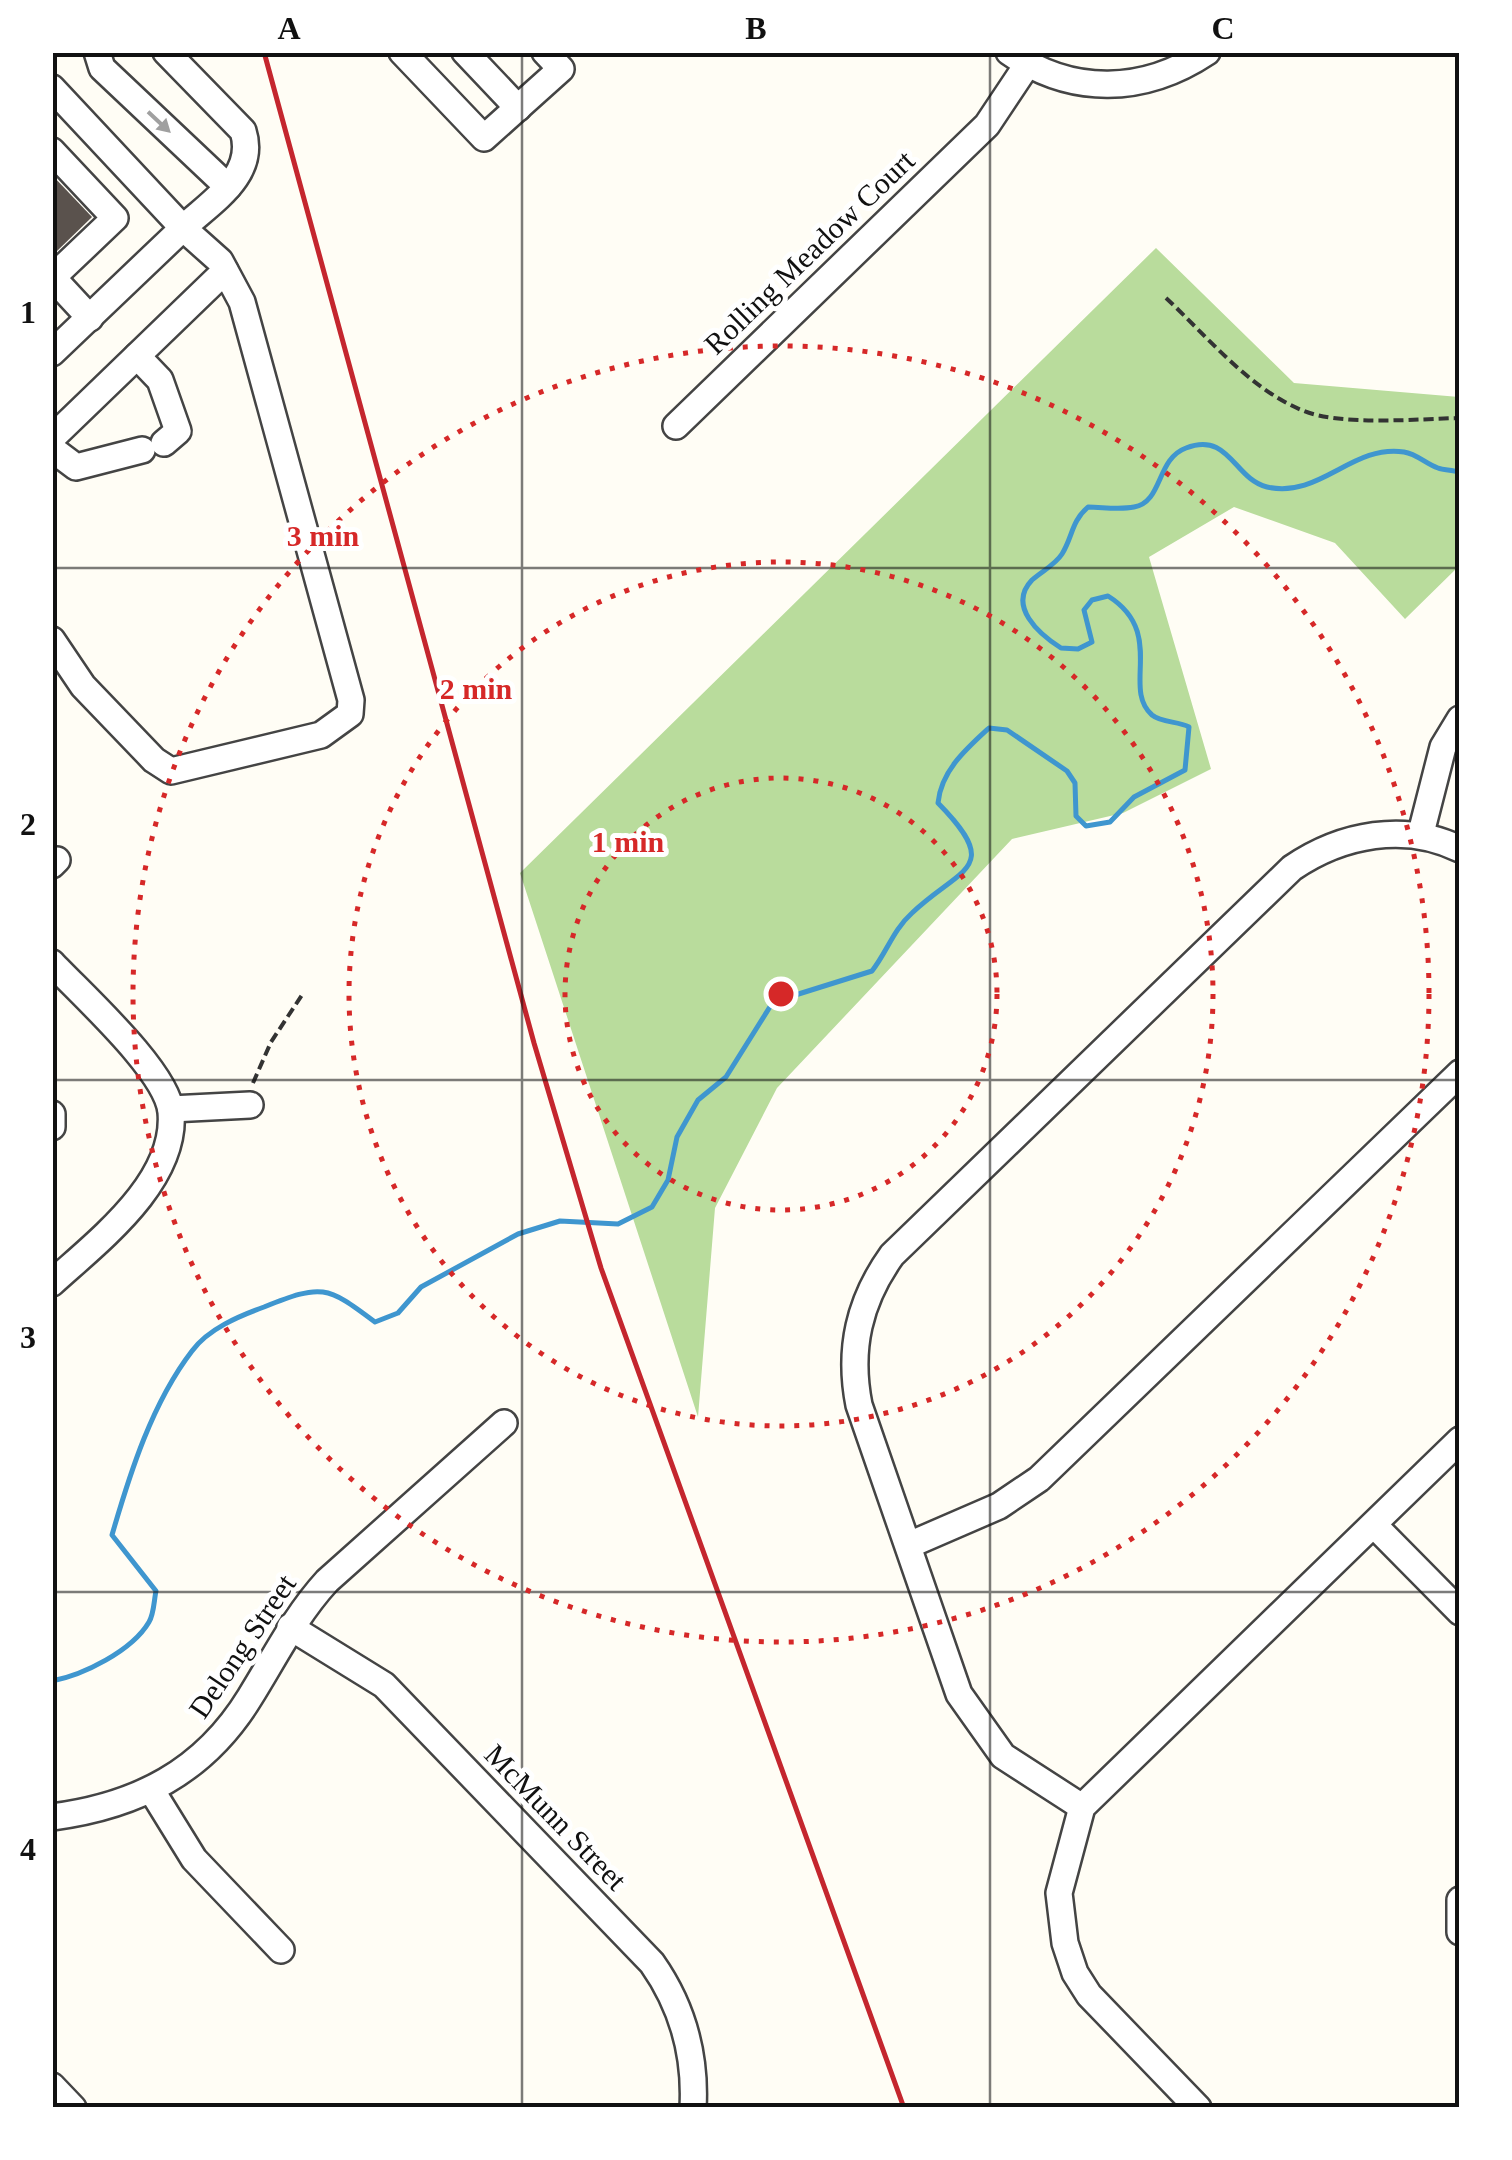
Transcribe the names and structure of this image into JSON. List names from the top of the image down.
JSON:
{
  "streets": {
    "street": ["Rolling Meadow Court", "Delong Street", "McMunn Street"]
  },
  "crossings": [
    ["Delong Street", "McMunn Street"]
  ],
  "grid": {
    "columns": ["A", "B", "C"],
    "rows": [
      "1",
      "2",
      "3",
      "4"
    ]
  },
  "rings": ["3 min", "2 min", "1 min"]
}
